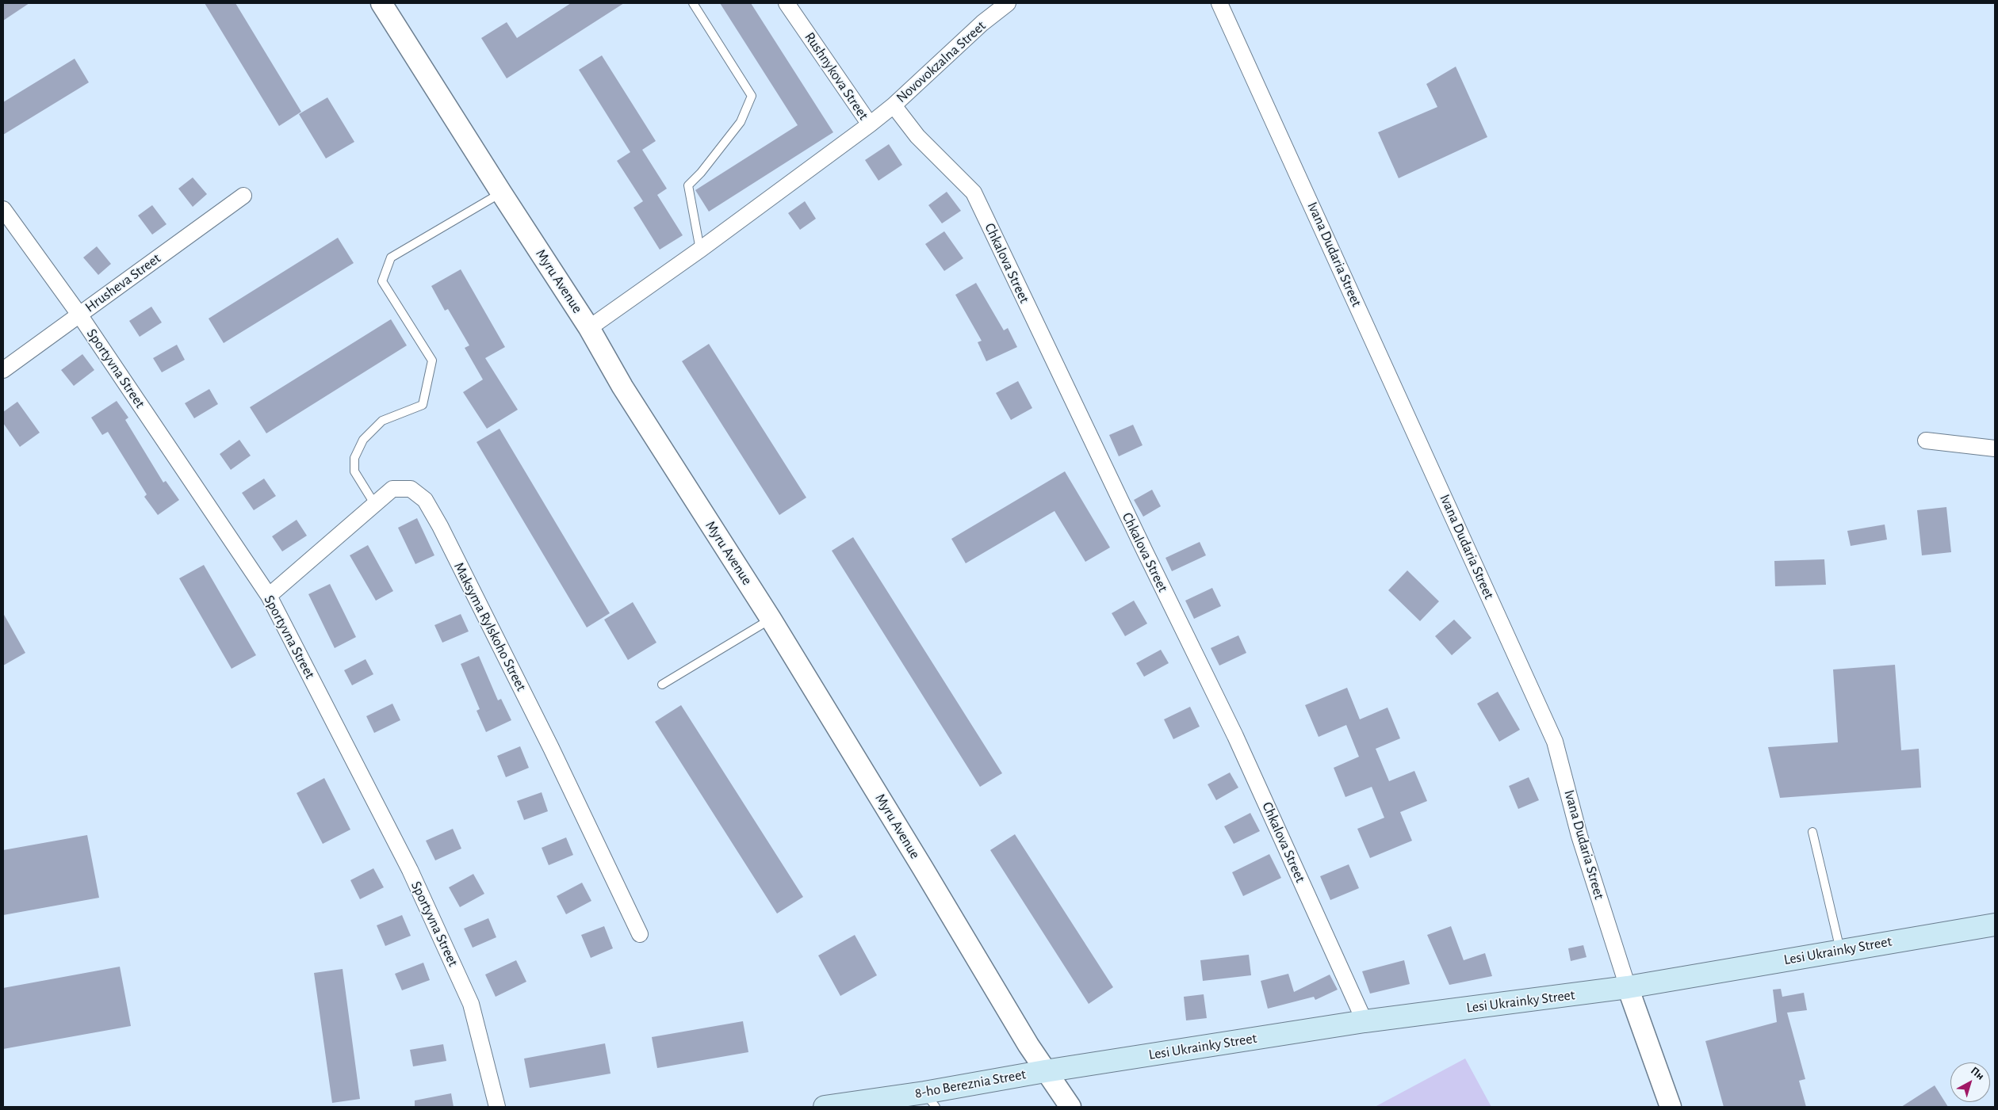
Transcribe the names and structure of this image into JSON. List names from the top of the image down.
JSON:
{
  "streets": {
    "main road": ["Lesi Ukrainky Street", "8-ho Bereznia Street"],
    "street": [
      "Novovokzalna Street",
      "Rushnykova Street",
      "Ivana Dudaria Street",
      "Chkalova Street",
      "Myru Avenue",
      "Hrusheva Street",
      "Sportyvna Street",
      "Maksyma Rylskoho Street"
    ]
  },
  "crossings": [
    ["Novovokzalna Street", "Rushnykova Street"],
    ["Novovokzalna Street", "Chkalova Street"],
    ["Rushnykova Street", "Chkalova Street"],
    ["Ivana Dudaria Street", "Lesi Ukrainky Street"],
    ["Chkalova Street", "Lesi Ukrainky Street"],
    ["Myru Avenue", "Lesi Ukrainky Street"],
    ["Myru Avenue", "8-ho Bereznia Street"],
    ["Hrusheva Street", "Sportyvna Street"],
    ["Sportyvna Street", "Maksyma Rylskoho Street"],
    ["Lesi Ukrainky Street", "8-ho Bereznia Street"]
  ],
  "north": "top right"
}
